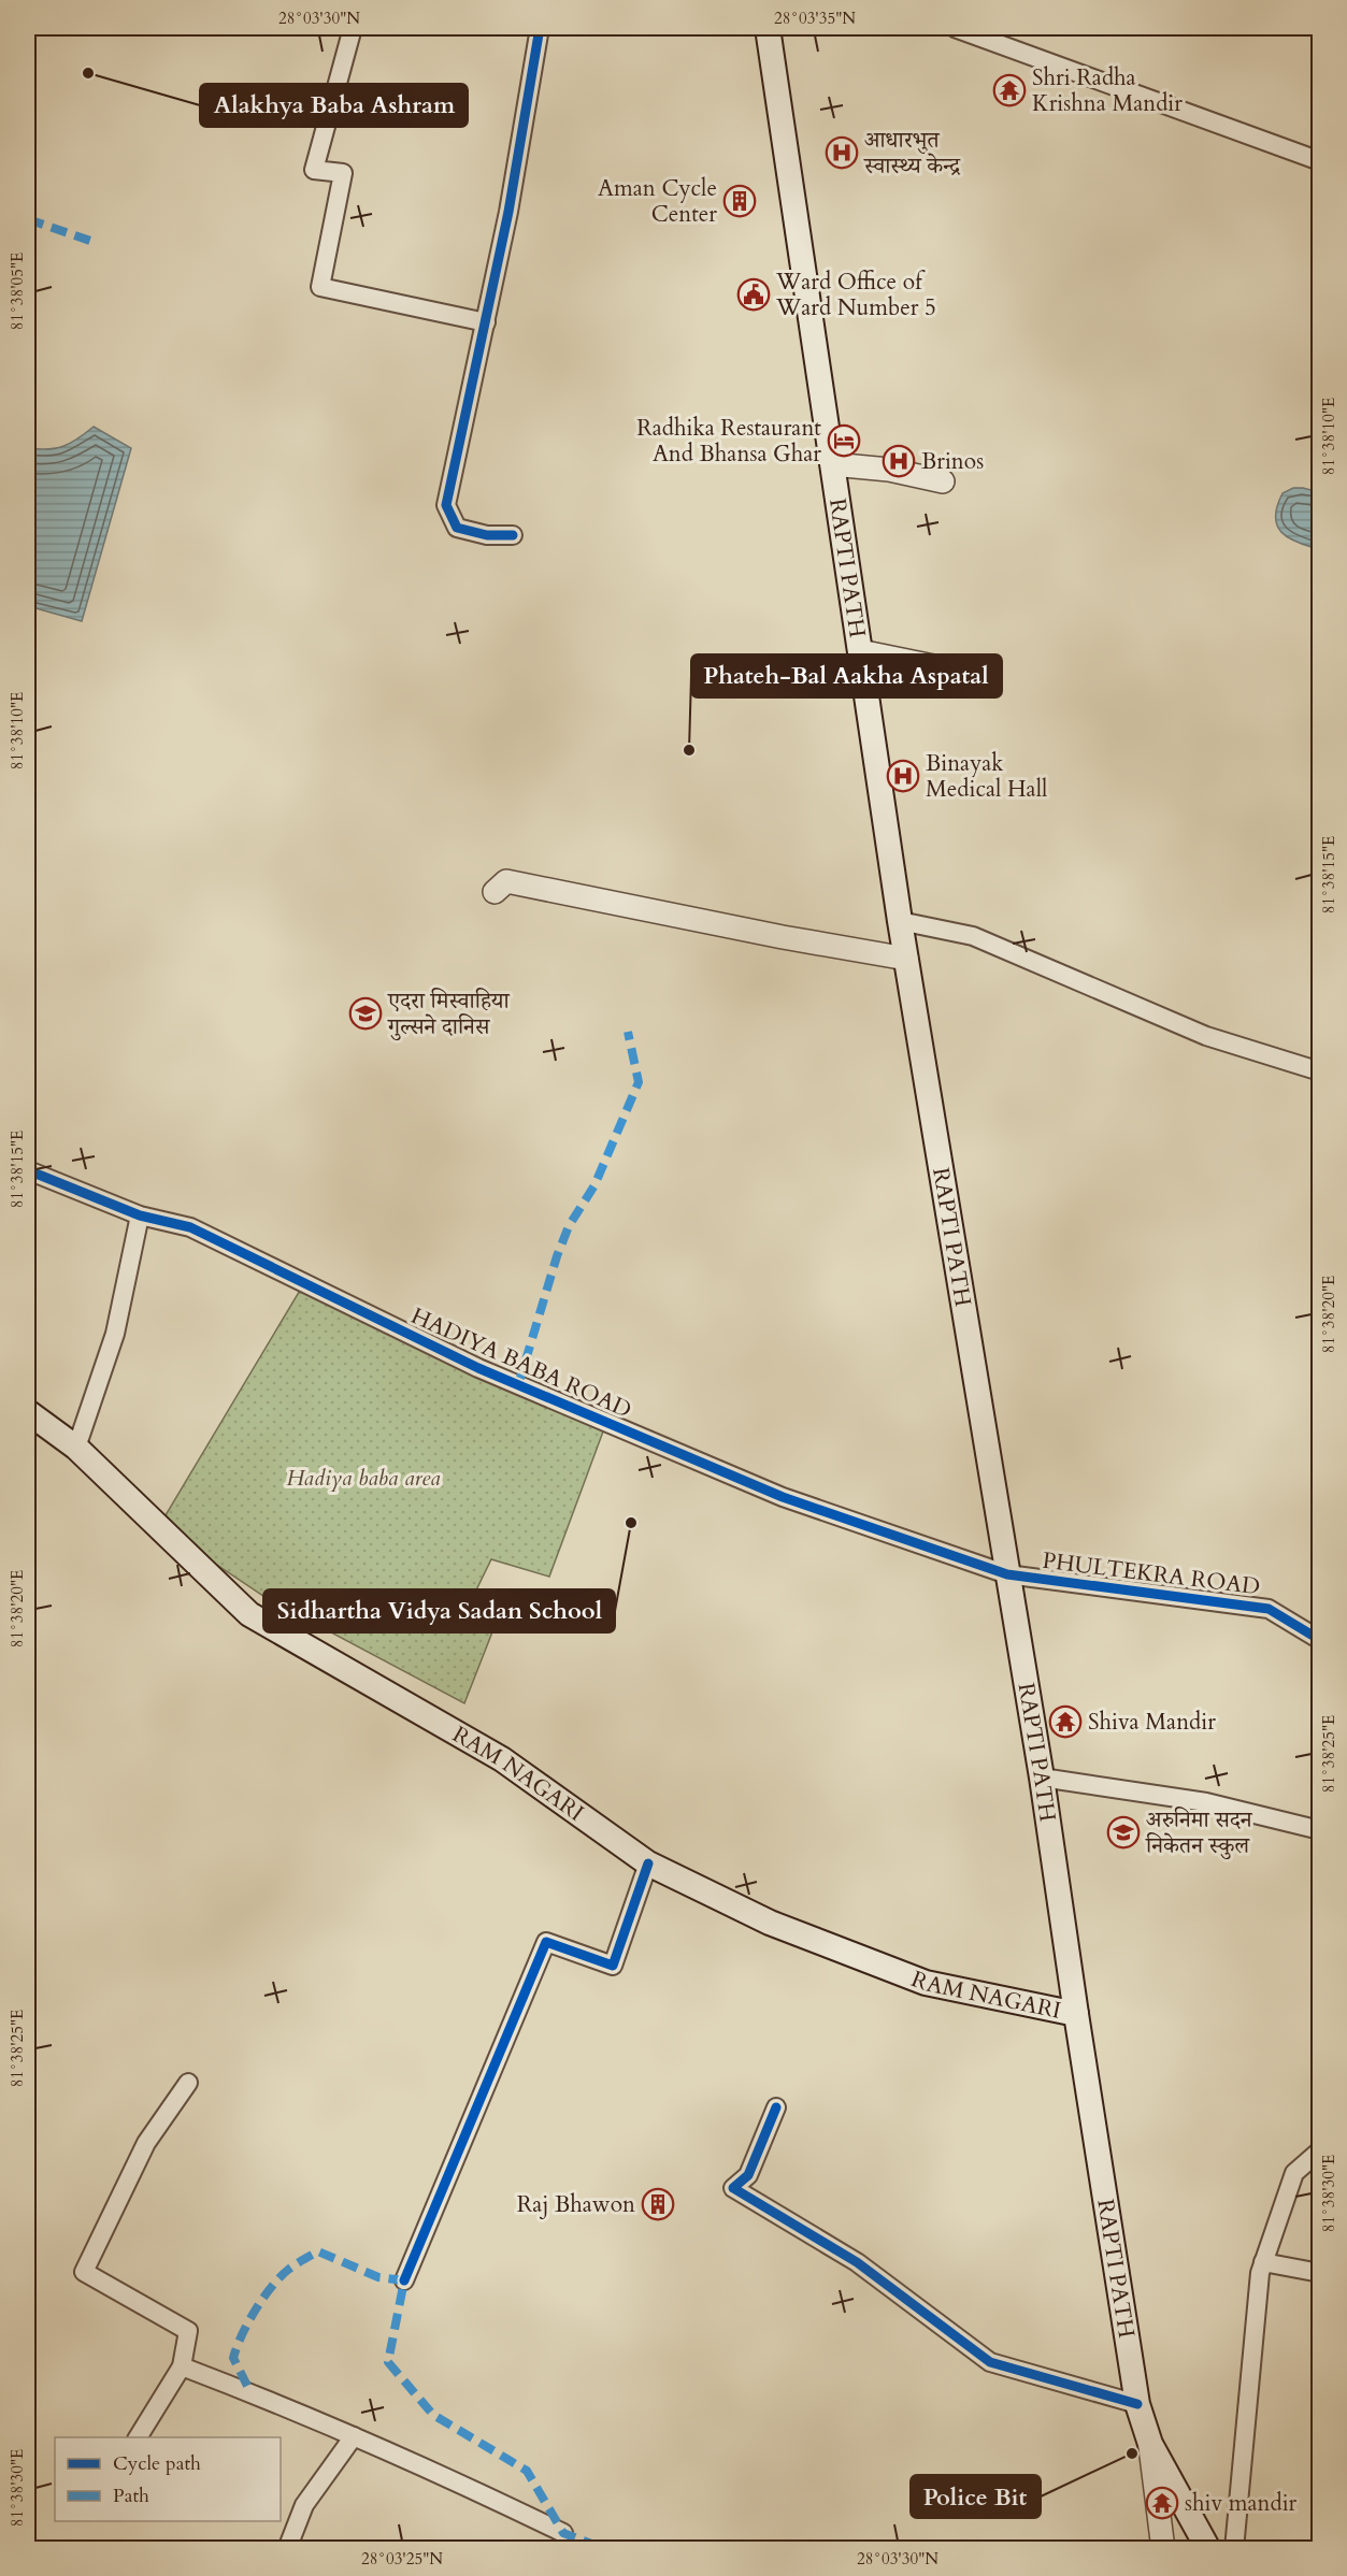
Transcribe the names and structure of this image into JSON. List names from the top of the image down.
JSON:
{
  "streets": {
    "main road": ["RAPTI PATH", "RAM NAGARI"],
    "street": ["HADIYA BABA ROAD", "PHULTEKRA ROAD"]
  },
  "crossings": [
    ["RAPTI PATH", "HADIYA BABA ROAD"],
    ["RAPTI PATH", "PHULTEKRA ROAD"],
    ["RAPTI PATH", "RAM NAGARI"],
    ["HADIYA BABA ROAD", "PHULTEKRA ROAD"]
  ],
  "parks": ["Hadiya baba area"],
  "places": {
    "other": [
      "Alakhya Baba Ashram",
      "Phateh-Bal Aakha Aspatal",
      "Sidhartha Vidya Sadan School",
      "Police Bit"
    ],
    "temple": ["Shri Radha Krishna Mandir", "Shiva Mandir", "shiv mandir"],
    "hospital": ["आधारभुत स्वास्थ्य केन्द्र", "Brinos", "Binayak Medical Hall"],
    "building": ["Aman Cycle Center", "Raj Bhawon"],
    "public building": ["Ward Office of Ward Number 5"],
    "hotel": ["Radhika Restaurant And Bhansa Ghar"],
    "school or university": ["एदरा मिस्वाहिया गुल्सने दानिस", "अरुनिमा सदन निकेतन स्कुल"]
  },
  "legend": ["Cycle path", "Path"],
  "coordinates": [
    "28°03'30\"N",
    "28°03'35\"N",
    "81°38'05\"E",
    "81°38'10\"E",
    "81°38'15\"E",
    "81°38'20\"E",
    "81°38'25\"E",
    "81°38'30\"E",
    "28°03'25\"N"
  ]
}
